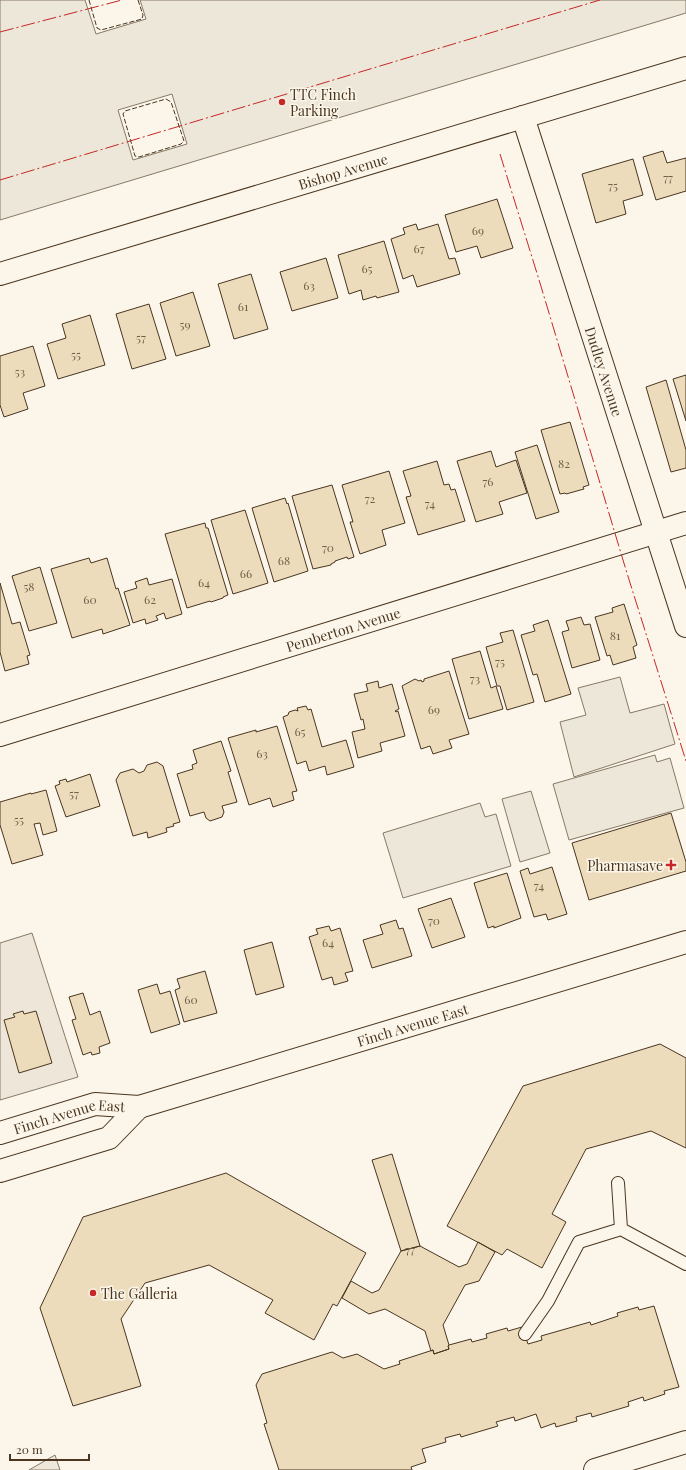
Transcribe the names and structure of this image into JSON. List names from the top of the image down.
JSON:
{
  "streets": {
    "street": [
      "Bishop Avenue",
      "Dudley Avenue",
      "Pemberton Avenue",
      "Finch Avenue East"
    ]
  },
  "crossings": [
    ["Bishop Avenue", "Dudley Avenue"],
    ["Dudley Avenue", "Pemberton Avenue"]
  ],
  "places": {
    "other": ["TTC Finch Parking", "The Galleria"],
    "health": ["Pharmasave"]
  },
  "house_numbers": [
    "77",
    "75",
    "69",
    "67",
    "65",
    "63",
    "61",
    "59",
    "57",
    "55",
    "53",
    "82",
    "76",
    "72",
    "74",
    "70",
    "68",
    "66",
    "64",
    "58",
    "60",
    "62",
    "81",
    "75",
    "73",
    "69",
    "65",
    "63",
    "57",
    "55",
    "74",
    "70",
    "64",
    "60",
    "77"
  ],
  "scale_bar": "20 m"
}
